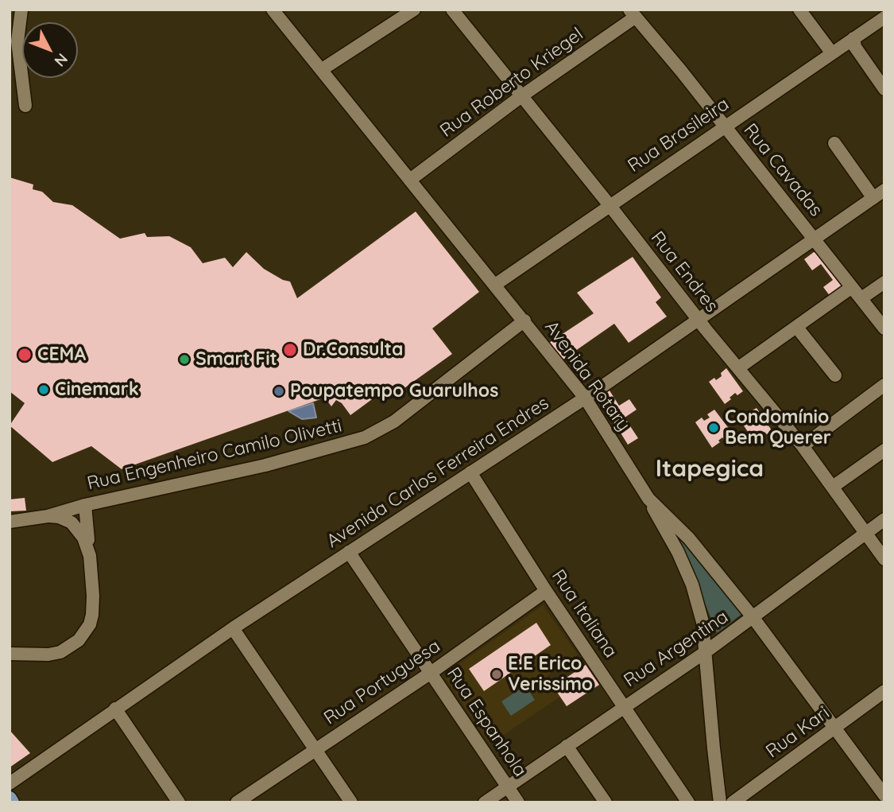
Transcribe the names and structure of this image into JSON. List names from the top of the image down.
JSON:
{
  "streets": {
    "street": [
      "Rua Roberto Kriegel",
      "Rua Brasileira",
      "Rua Cavadas",
      "Rua Endres",
      "Avenida Rotary",
      "Rua Engenheiro Camilo Olivetti",
      "Avenida Carlos Ferreira Endres",
      "Rua Italiana",
      "Rua Argentina",
      "Rua Portuguesa",
      "Rua Espanhola",
      "Rua Kari"
    ]
  },
  "crossings": [
    ["Rua Roberto Kriegel", "Rua Cavadas"],
    ["Rua Roberto Kriegel", "Rua Endres"],
    ["Rua Roberto Kriegel", "Avenida Rotary"],
    ["Rua Brasileira", "Rua Cavadas"],
    ["Rua Brasileira", "Rua Endres"],
    ["Rua Brasileira", "Avenida Rotary"],
    ["Rua Cavadas", "Avenida Carlos Ferreira Endres"],
    ["Rua Endres", "Avenida Carlos Ferreira Endres"],
    ["Rua Endres", "Rua Argentina"],
    ["Avenida Rotary", "Rua Engenheiro Camilo Olivetti"],
    ["Avenida Rotary", "Avenida Carlos Ferreira Endres"],
    ["Avenida Rotary", "Rua Argentina"],
    ["Avenida Rotary", "Rua Kari"],
    ["Avenida Carlos Ferreira Endres", "Rua Italiana"],
    ["Avenida Carlos Ferreira Endres", "Rua Espanhola"],
    ["Rua Italiana", "Rua Argentina"],
    ["Rua Italiana", "Rua Portuguesa"],
    ["Rua Argentina", "Rua Espanhola"],
    ["Rua Portuguesa", "Rua Espanhola"]
  ],
  "districts": ["Itapegica"],
  "places": [
    "Dr.Consulta",
    "CEMA",
    "Smart Fit",
    "Cinemark",
    "Poupatempo Guarulhos",
    "Condomínio Bem Querer",
    "E.E Erico Verissimo"
  ],
  "north": "bottom right"
}
